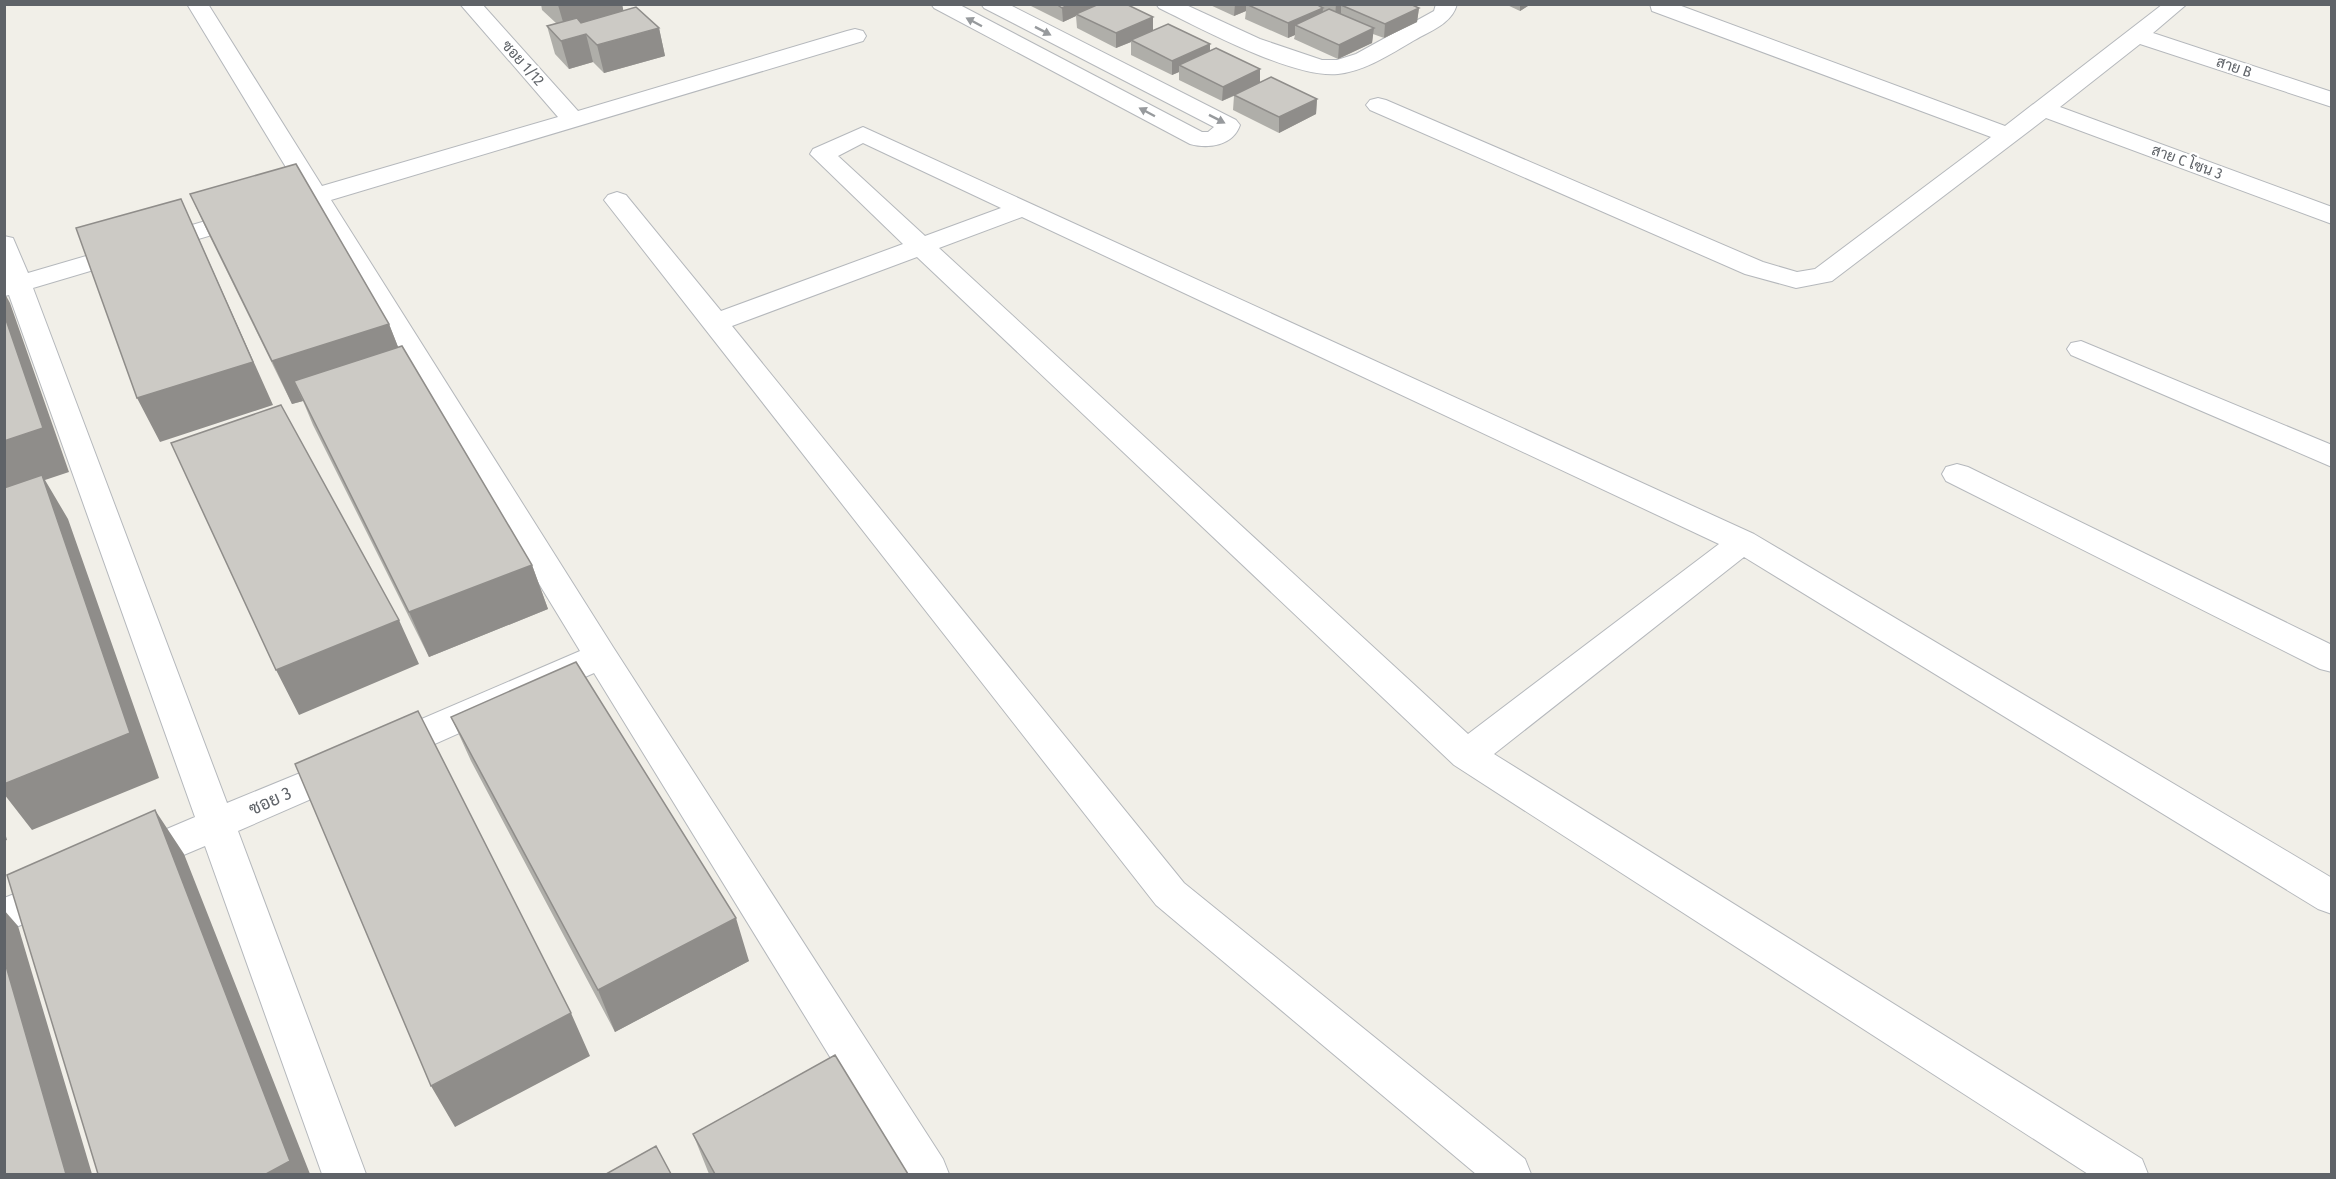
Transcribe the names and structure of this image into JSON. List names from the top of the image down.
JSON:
{
  "streets": {
    "street": [
      "ซอย 1/12",
      "สาย B",
      "สาย C โซน 3",
      "ซอย 3"
    ]
  }
}
